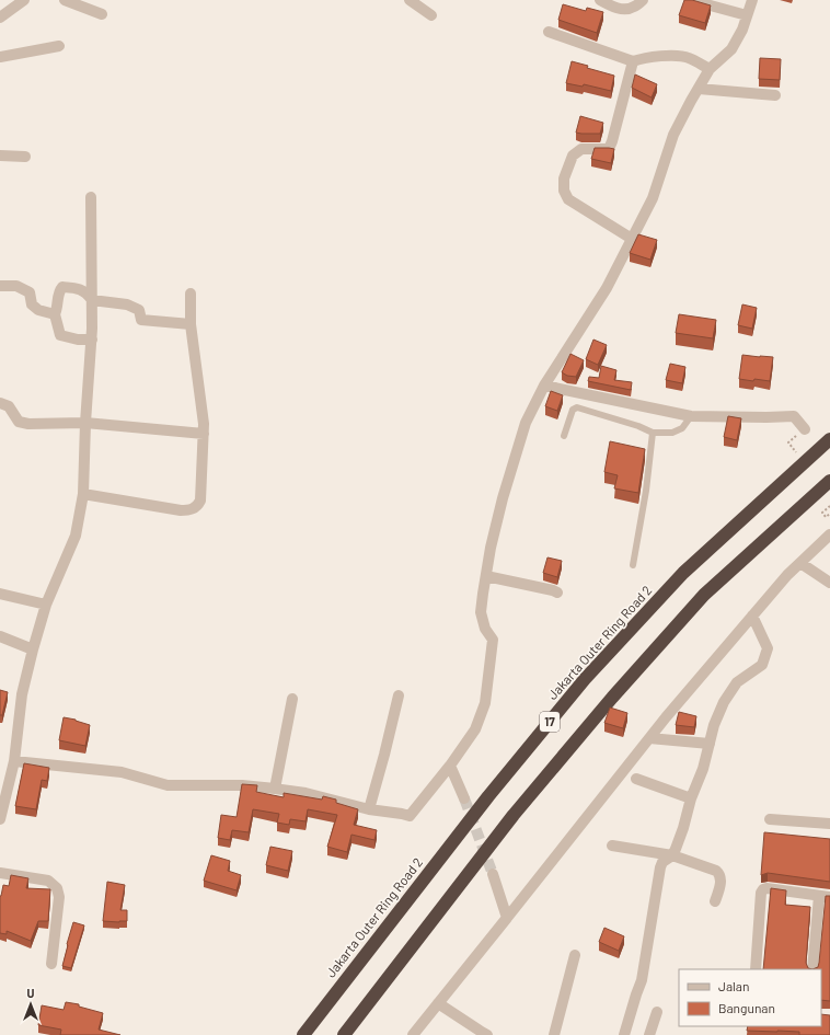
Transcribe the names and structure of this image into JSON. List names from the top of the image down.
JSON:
{
  "streets": {
    "highway": ["Jakarta Outer Ring Road 2", "17"]
  },
  "legend": ["Jalan", "Bangunan"],
  "north": "top"
}
